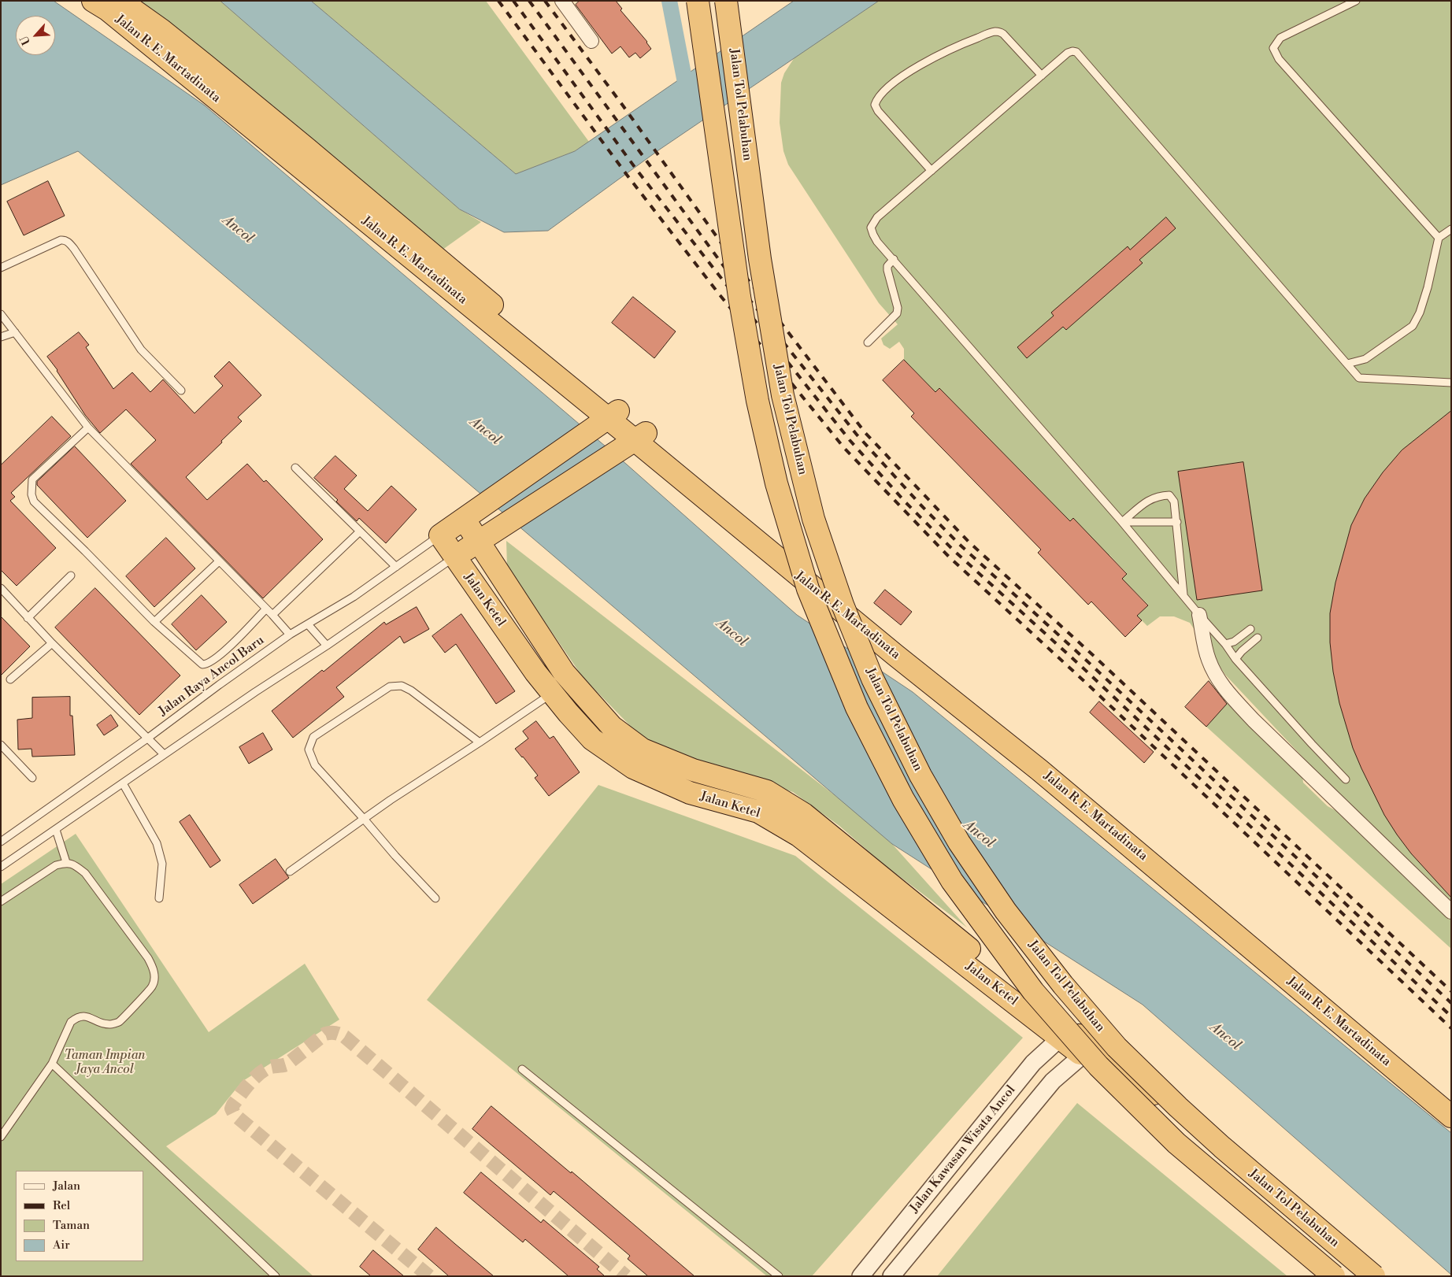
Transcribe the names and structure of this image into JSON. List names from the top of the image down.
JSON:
{
  "streets": {
    "highway": ["Jalan R. E. Martadinata", "Jalan Tol Pelabuhan", "Jalan Ketel"],
    "street": ["Jalan Kawasan Wisata Ancol"],
    "lane": ["Jalan Raya Ancol Baru"]
  },
  "crossings": [
    ["Jalan Ketel", "Jalan Raya Ancol Baru"],
    ["Jalan Ketel", "Jalan Kawasan Wisata Ancol"]
  ],
  "water": ["Ancol"],
  "parks": ["Taman Impian Jaya Ancol"],
  "legend": [
    "Jalan",
    "Rel",
    "Taman",
    "Air"
  ],
  "north": "bottom left"
}
